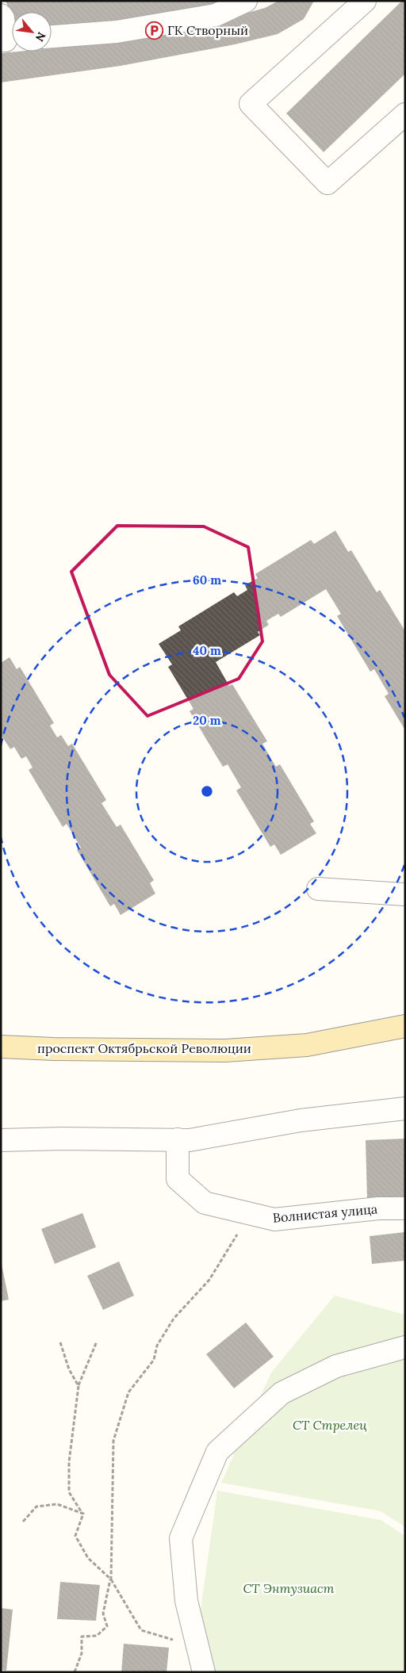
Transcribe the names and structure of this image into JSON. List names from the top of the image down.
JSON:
{
  "streets": {
    "main road": ["проспект Октябрьской Революции"],
    "street": ["Волнистая улица"]
  },
  "parks": ["СТ Стрелец", "СТ Энтузиаст"],
  "places": {
    "parking": ["ГК Створный"]
  },
  "north": "bottom right",
  "rings": ["60 m", "40 m", "20 m"]
}
